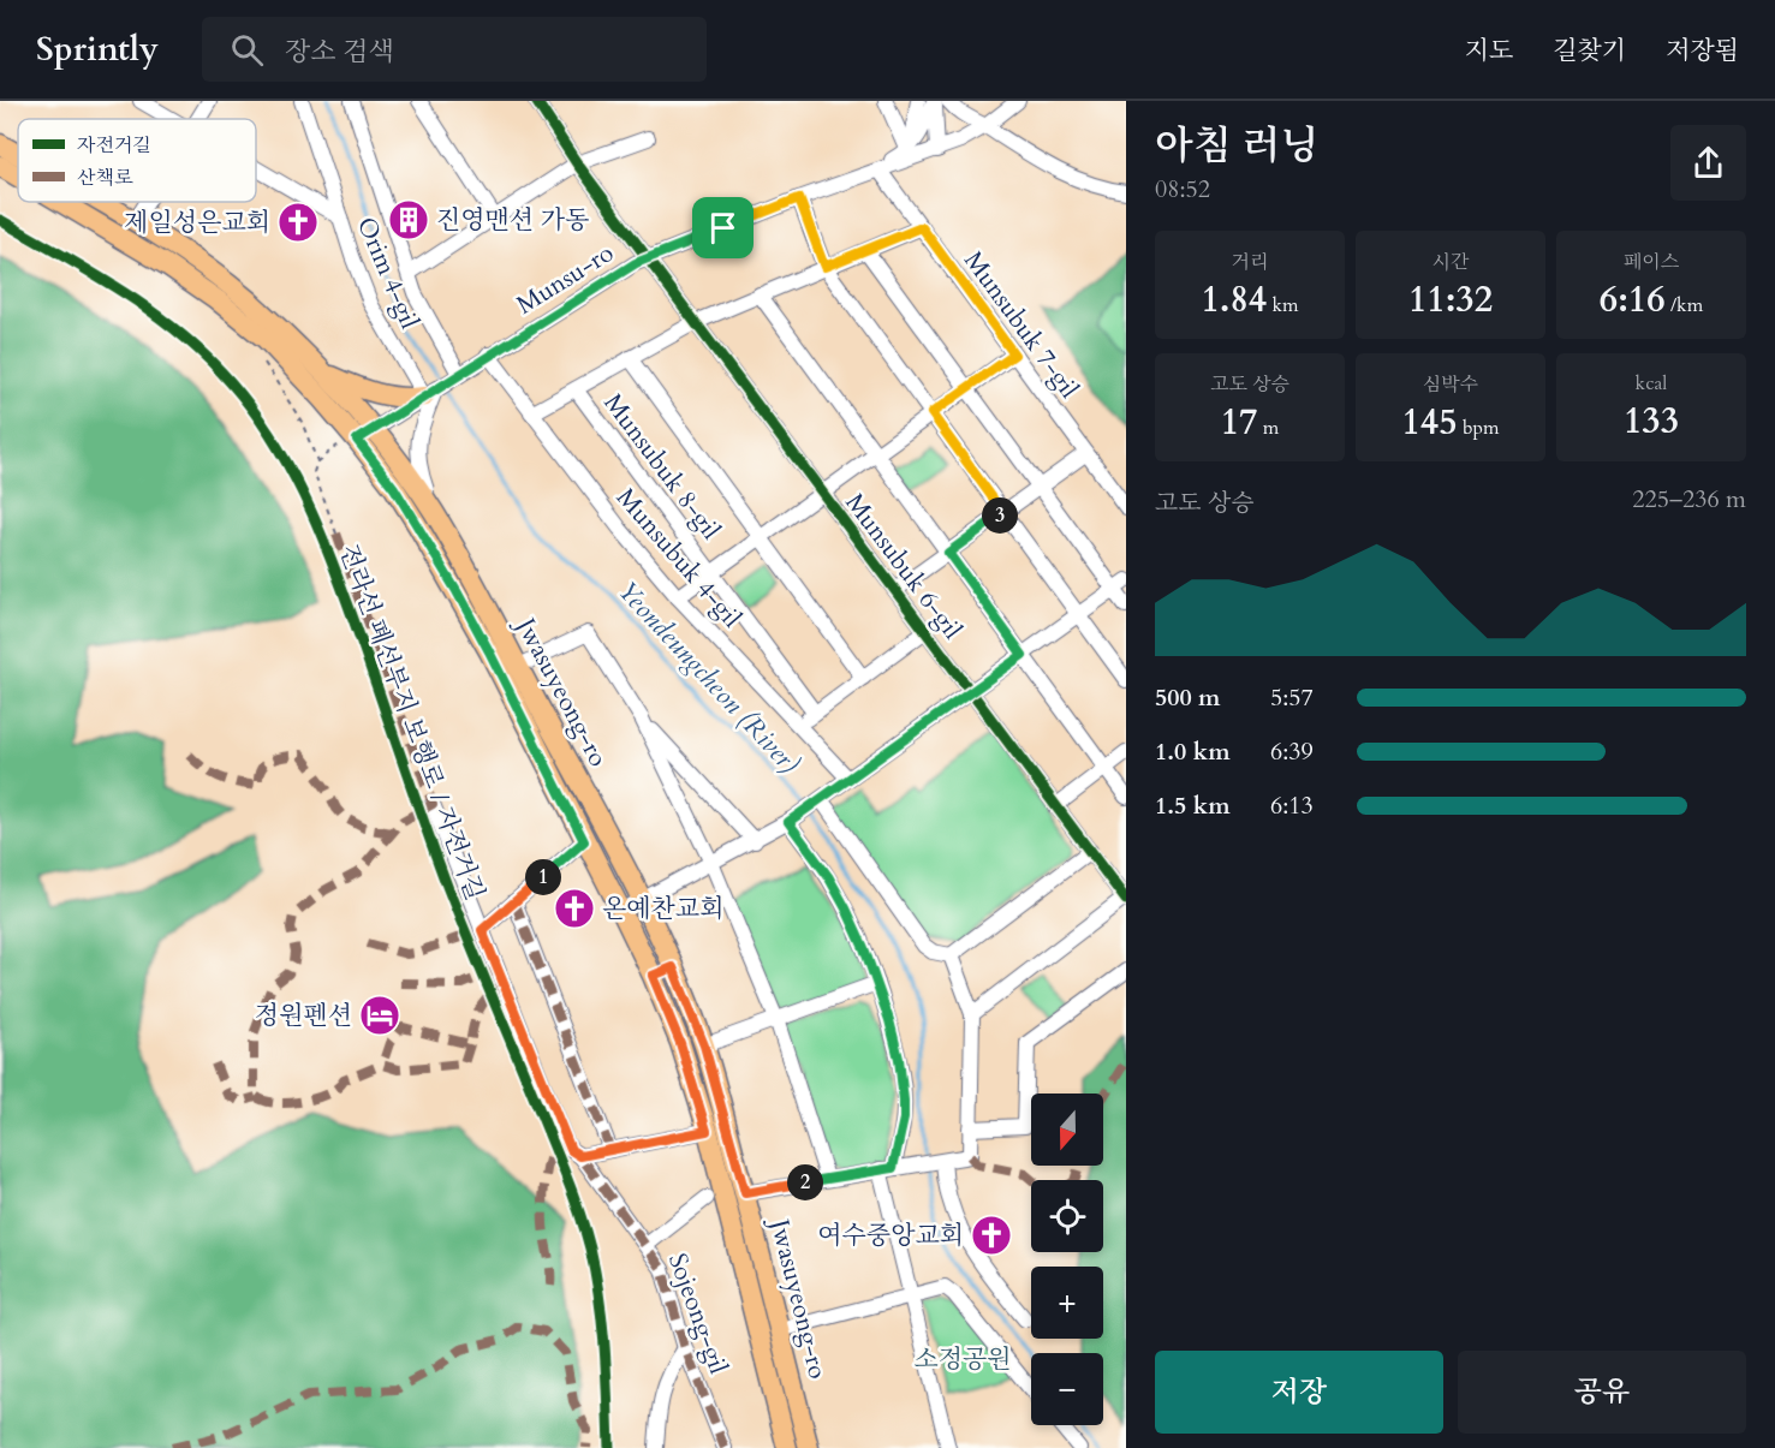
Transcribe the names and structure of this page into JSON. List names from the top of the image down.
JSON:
{
  "streets": {
    "main road": ["Jwasuyeong-ro"],
    "street": [
      "Orim 4-gil",
      "Munsu-ro",
      "Munsubuk 7-gil",
      "Munsubuk 8-gil",
      "Munsubuk 4-gil",
      "Munsubuk 6-gil",
      "Sojeong-gil"
    ],
    "cycle path": ["전라선 폐선부지 보행로 / 자전거길"]
  },
  "crossings": [
    ["Orim 4-gil", "Munsu-ro"],
    ["Munsu-ro", "Munsubuk 7-gil"],
    ["Munsu-ro", "Munsubuk 4-gil"],
    ["Munsu-ro", "Munsubuk 6-gil"],
    ["Munsubuk 7-gil", "Munsubuk 8-gil"],
    ["Munsubuk 8-gil", "Munsubuk 4-gil"],
    ["Munsubuk 8-gil", "Munsubuk 6-gil"],
    ["Munsubuk 4-gil", "Munsubuk 6-gil"]
  ],
  "water": ["Yeondeungcheon (River)"],
  "parks": ["소정공원"],
  "places": {
    "building": ["진영맨션 가동"],
    "church": ["제일성은교회", "온예찬교회", "여수중앙교회"],
    "hotel": ["정원펜션"]
  },
  "legend": ["자전거길", "산책로"],
  "north": "bottom",
  "page": {
    "header": "Sprintly",
    "search": "장소 검색",
    "nav": ["지도", "길찾기", "저장됨"],
    "heading": ["아침 러닝", "08:52"],
    "stats": [
      ["거리", "1.84 km"],
      ["시간", "11:32"],
      ["페이스", "6:16 /km"],
      ["고도 상승", "17 m"],
      ["심박수", "145 bpm"],
      ["kcal", "133"]
    ],
    "chart": ["고도 상승", "225–236 m"],
    "pins": ["3", "1", "2"],
    "list": [
      {
        "name": "500 m",
        "note": "5:57"
      },
      {
        "name": "1.0 km",
        "note": "6:39"
      },
      {
        "name": "1.5 km",
        "note": "6:13"
      }
    ],
    "map_buttons": ["+", "−"],
    "buttons": ["저장", "공유"]
  }
}
